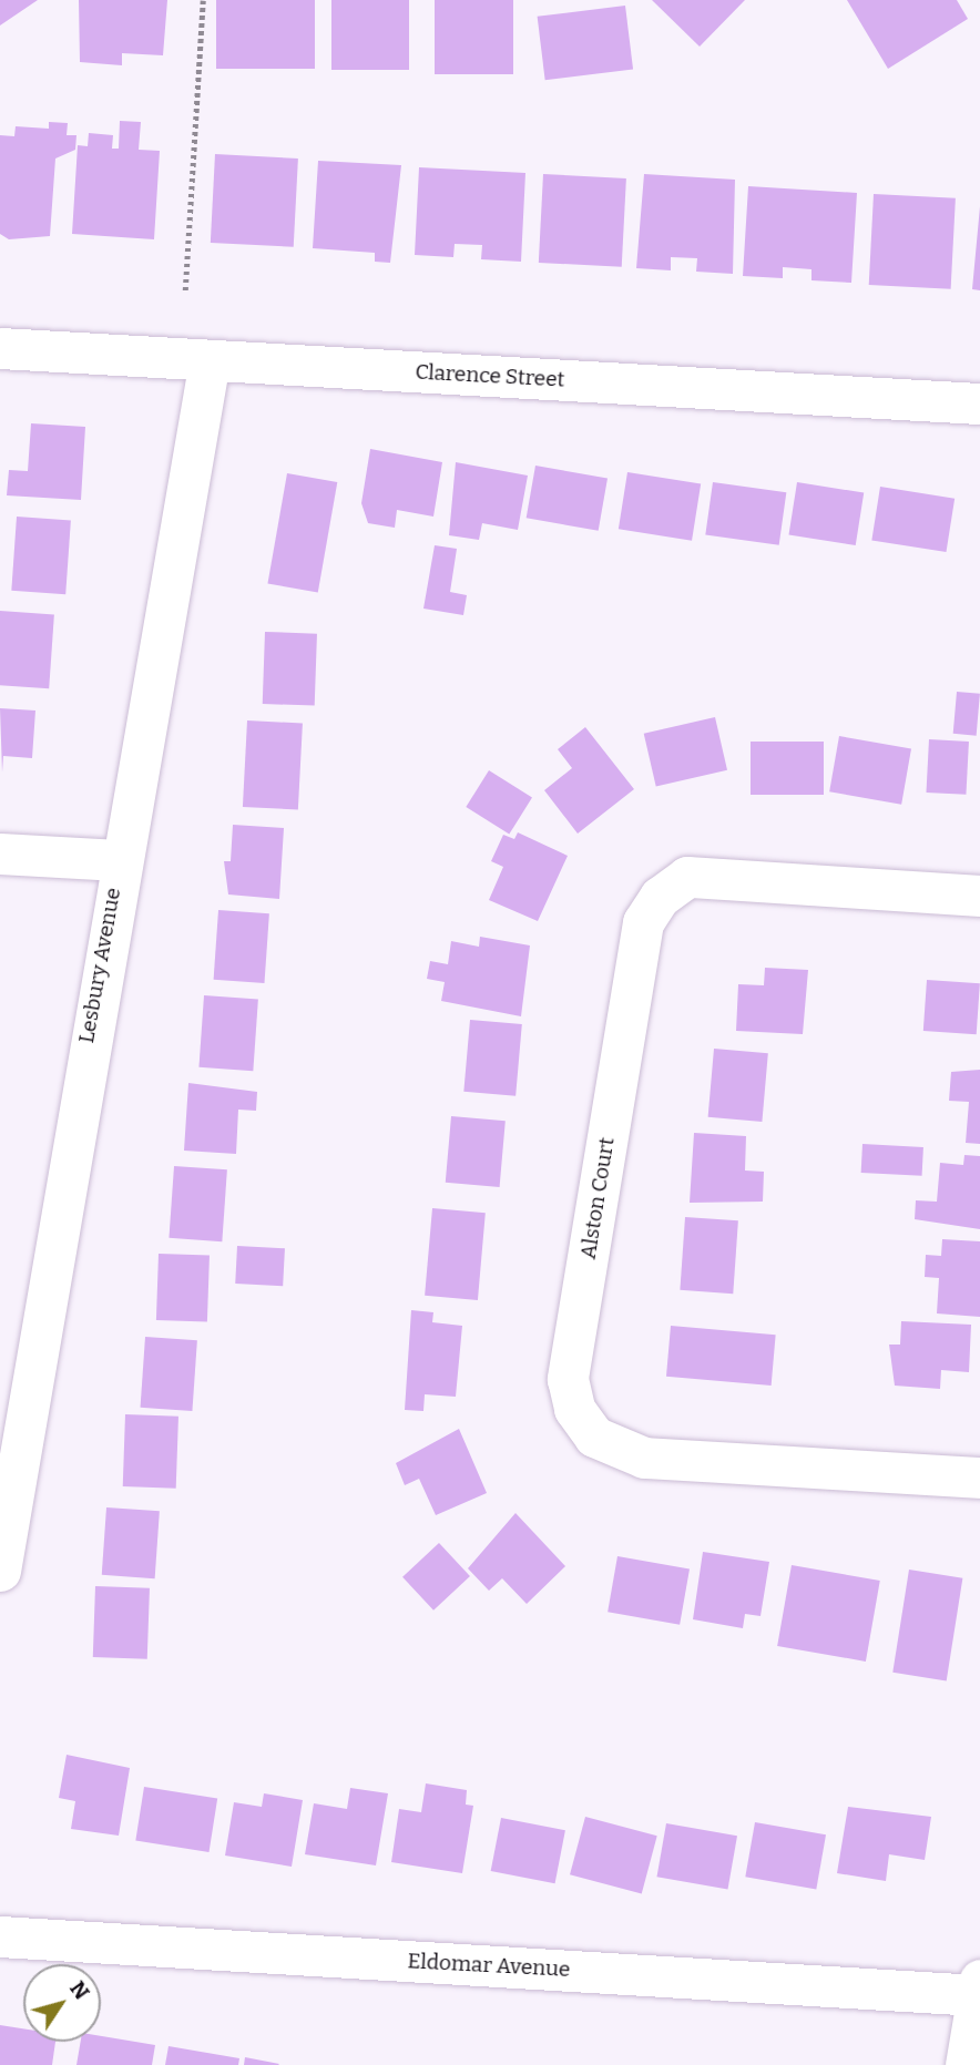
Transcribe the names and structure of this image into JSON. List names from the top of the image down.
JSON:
{
  "streets": {
    "street": [
      "Clarence Street",
      "Lesbury Avenue",
      "Alston Court",
      "Eldomar Avenue"
    ]
  },
  "crossings": [
    ["Clarence Street", "Lesbury Avenue"]
  ],
  "north": "top right"
}
